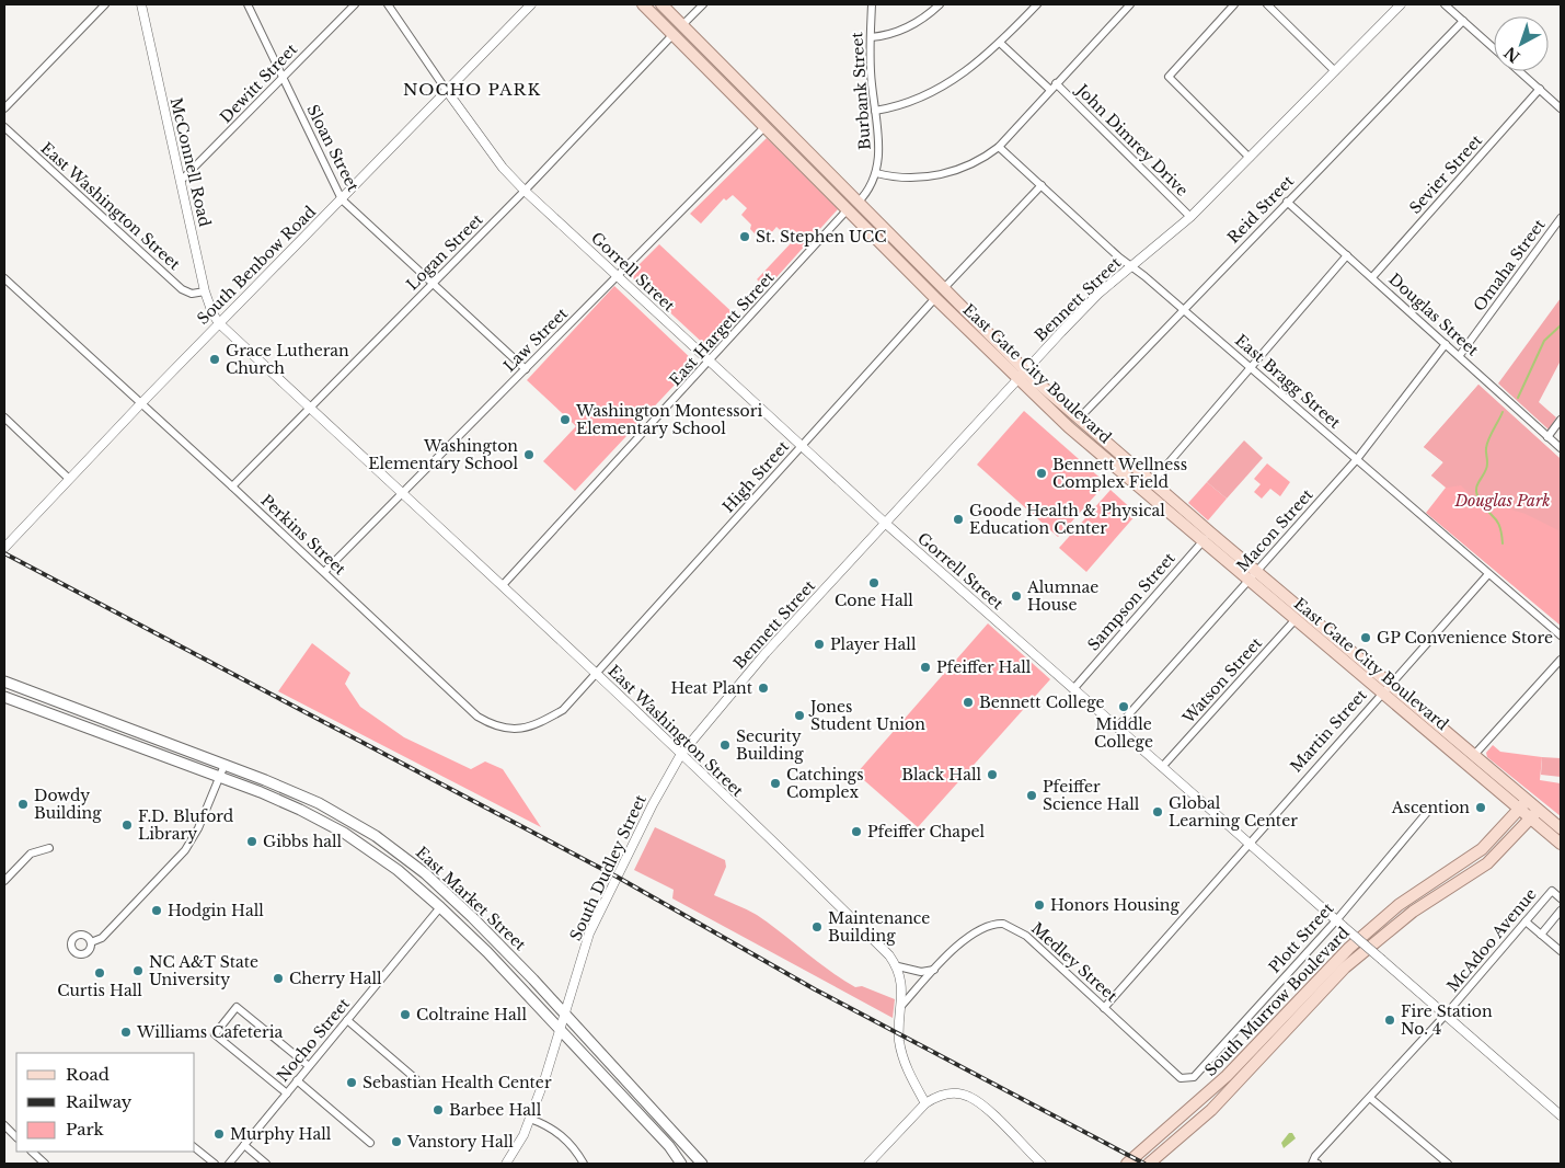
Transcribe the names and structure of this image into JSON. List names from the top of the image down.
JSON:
{
  "streets": {
    "main road": ["East Gate City Boulevard", "East Market Street", "South Murrow Boulevard"],
    "street": [
      "Dewitt Street",
      "Burbank Street",
      "John Dimrey Drive",
      "Sloan Street",
      "McConnell Road",
      "Sevier Street",
      "East Washington Street",
      "Reid Street",
      "Logan Street",
      "South Benbow Road",
      "Omaha Street",
      "Gorrell Street",
      "Bennett Street",
      "Douglas Street",
      "East Hargett Street",
      "Law Street",
      "East Bragg Street",
      "High Street",
      "Macon Street",
      "Perkins Street",
      "Sampson Street",
      "Watson Street",
      "Martin Street",
      "South Dudley Street",
      "Plott Street",
      "McAdoo Avenue",
      "Medley Street",
      "Nocho Street"
    ]
  },
  "crossings": [
    ["Dewitt Street", "Sloan Street"],
    ["Dewitt Street", "McConnell Road"],
    ["Burbank Street", "East Gate City Boulevard"],
    ["John Dimrey Drive", "Bennett Street"],
    ["Sloan Street", "Logan Street"],
    ["Sloan Street", "South Benbow Road"],
    ["Sloan Street", "Law Street"],
    ["McConnell Road", "East Washington Street"],
    ["McConnell Road", "South Benbow Road"],
    ["Sevier Street", "Douglas Street"],
    ["East Washington Street", "Logan Street"],
    ["East Washington Street", "South Benbow Road"],
    ["East Washington Street", "Bennett Street"],
    ["East Washington Street", "East Hargett Street"],
    ["East Washington Street", "Law Street"],
    ["East Washington Street", "High Street"],
    ["East Washington Street", "Perkins Street"],
    ["East Washington Street", "South Dudley Street"],
    ["Reid Street", "Douglas Street"],
    ["Reid Street", "East Gate City Boulevard"],
    ["Reid Street", "East Bragg Street"],
    ["Logan Street", "Gorrell Street"],
    ["Logan Street", "East Gate City Boulevard"],
    ["Logan Street", "Perkins Street"],
    ["South Benbow Road", "Gorrell Street"],
    ["South Benbow Road", "Perkins Street"],
    ["Omaha Street", "Douglas Street"],
    ["Gorrell Street", "Bennett Street"],
    ["Gorrell Street", "East Hargett Street"],
    ["Gorrell Street", "Law Street"],
    ["Gorrell Street", "High Street"],
    ["Gorrell Street", "Macon Street"],
    ["Gorrell Street", "Sampson Street"],
    ["Gorrell Street", "Watson Street"],
    ["Gorrell Street", "Martin Street"],
    ["Gorrell Street", "Plott Street"],
    ["Gorrell Street", "McAdoo Avenue"],
    ["Bennett Street", "East Gate City Boulevard"],
    ["Bennett Street", "East Bragg Street"],
    ["Bennett Street", "South Dudley Street"],
    ["Douglas Street", "Macon Street"],
    ["East Hargett Street", "East Gate City Boulevard"],
    ["Law Street", "East Gate City Boulevard"],
    ["Law Street", "Perkins Street"],
    ["East Gate City Boulevard", "High Street"],
    ["East Gate City Boulevard", "Macon Street"],
    ["East Gate City Boulevard", "Sampson Street"],
    ["East Gate City Boulevard", "Watson Street"],
    ["East Gate City Boulevard", "Martin Street"],
    ["East Gate City Boulevard", "South Murrow Boulevard"],
    ["East Bragg Street", "High Street"],
    ["East Bragg Street", "Macon Street"],
    ["East Bragg Street", "Martin Street"],
    ["High Street", "Perkins Street"],
    ["Martin Street", "Medley Street"],
    ["South Dudley Street", "East Market Street"],
    ["East Market Street", "Nocho Street"],
    ["Plott Street", "Medley Street"]
  ],
  "districts": ["NOCHO PARK"],
  "parks": ["Douglas Park"],
  "places": [
    "St. Stephen UCC",
    "Grace Lutheran Church",
    "Washington Montessori Elementary School",
    "Washington Elementary School",
    "Bennett Wellness Complex Field",
    "Goode Health & Physical Education Center",
    "Cone Hall",
    "Alumnae House",
    "GP Convenience Store",
    "Player Hall",
    "Pfeiffer Hall",
    "Heat Plant",
    "Bennett College",
    "Middle College",
    "Jones Student Union",
    "Security Building",
    "Black Hall",
    "Catchings Complex",
    "Pfeiffer Science Hall",
    "Dowdy Building",
    "Ascention",
    "Global Learning Center",
    "F.D. Bluford Library",
    "Pfeiffer Chapel",
    "Gibbs hall",
    "Honors Housing",
    "Hodgin Hall",
    "Maintenance Building",
    "NC A&T State University",
    "Curtis Hall",
    "Cherry Hall",
    "Coltraine Hall",
    "Fire Station No. 4",
    "Williams Cafeteria",
    "Sebastian Health Center",
    "Barbee Hall",
    "Murphy Hall",
    "Vanstory Hall"
  ],
  "legend": ["Road", "Railway", "Park"],
  "north": "bottom left"
}
